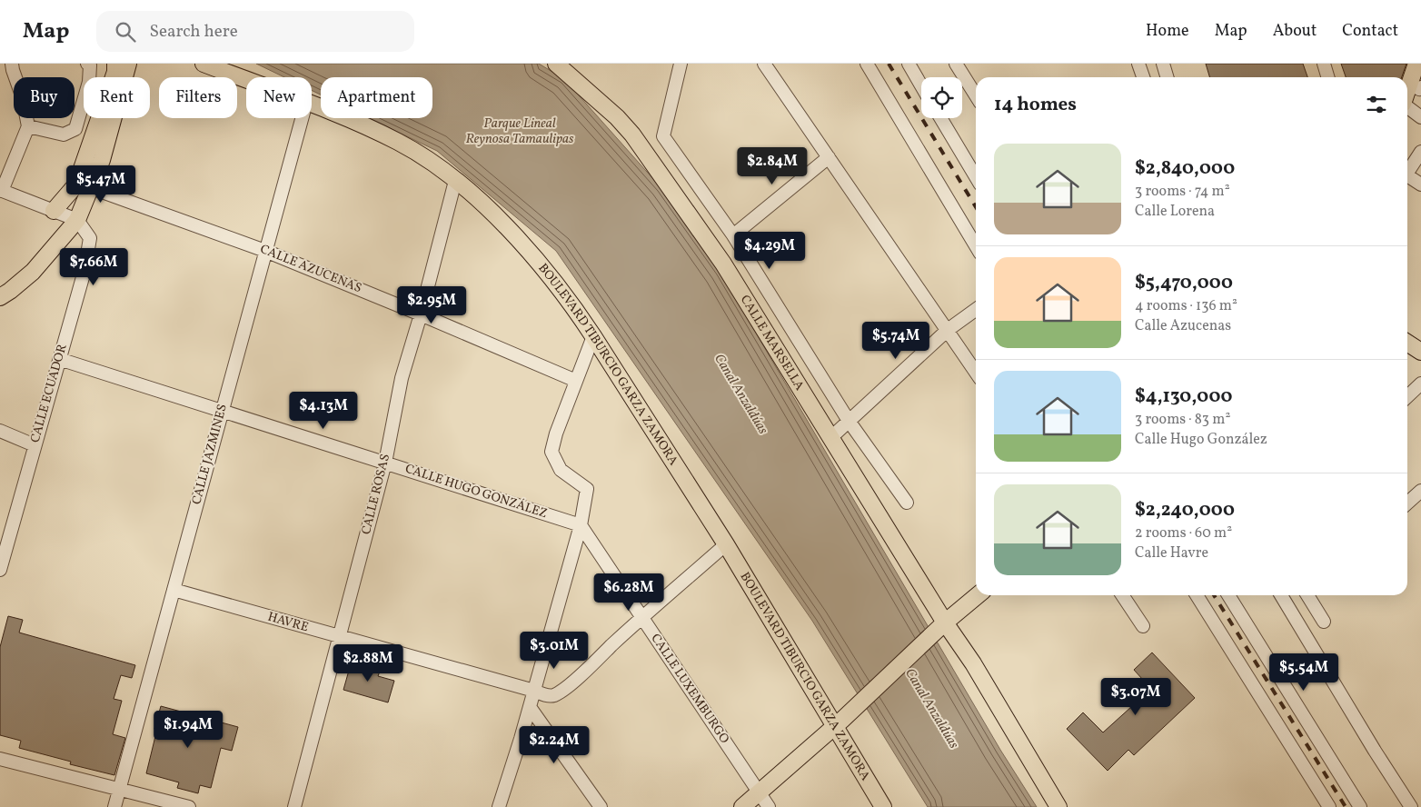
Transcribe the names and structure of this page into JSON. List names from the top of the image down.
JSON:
{
  "streets": {
    "main road": ["CALLE MARSELLA", "BOULEVARD TIBURCIO GARZA ZAMORA"],
    "street": [
      "CALLE AZUCENAS",
      "CALLE ECUADOR",
      "CALLE JAZMINES",
      "CALLE HUGO GONZÁLEZ",
      "CALLE ROSAS",
      "HAVRE",
      "CALLE LUXEMBURGO"
    ]
  },
  "crossings": [
    ["CALLE AZUCENAS", "CALLE JAZMINES"],
    ["CALLE AZUCENAS", "CALLE ROSAS"],
    ["BOULEVARD TIBURCIO GARZA ZAMORA", "CALLE ROSAS"],
    ["BOULEVARD TIBURCIO GARZA ZAMORA", "HAVRE"],
    ["CALLE ECUADOR", "CALLE HUGO GONZÁLEZ"],
    ["CALLE JAZMINES", "CALLE HUGO GONZÁLEZ"],
    ["CALLE JAZMINES", "HAVRE"],
    ["CALLE HUGO GONZÁLEZ", "CALLE ROSAS"],
    ["CALLE HUGO GONZÁLEZ", "CALLE LUXEMBURGO"],
    ["CALLE ROSAS", "HAVRE"],
    ["HAVRE", "CALLE LUXEMBURGO"]
  ],
  "water": ["Parque Lineal Reynosa Tamaulipas", "Canal Anzaldúas"],
  "page": {
    "header": "Map",
    "search": "Search here",
    "nav": [
      "Home",
      "Map",
      "About",
      "Contact"
    ],
    "chip": [
      "Buy",
      "Rent",
      "Filters",
      "New",
      "Apartment"
    ],
    "heading": "14 homes",
    "list": [
      {
        "name": "$2,840,000",
        "note": "3 rooms · 74 m² · Calle Lorena"
      },
      {
        "name": "$5,470,000",
        "note": "4 rooms · 136 m² · Calle Azucenas"
      },
      {
        "name": "$4,130,000",
        "note": "3 rooms · 83 m² · Calle Hugo González"
      },
      {
        "name": "$2,240,000",
        "note": "2 rooms · 60 m² · Calle Havre"
      }
    ],
    "price": [
      "$2.84M",
      "$5.47M",
      "$4.29M",
      "$7.66M",
      "$2.95M",
      "$5.74M",
      "$4.13M",
      "$6.28M",
      "$3.01M",
      "$2.88M",
      "$5.54M",
      "$3.07M",
      "$1.94M",
      "$2.24M"
    ]
  }
}
